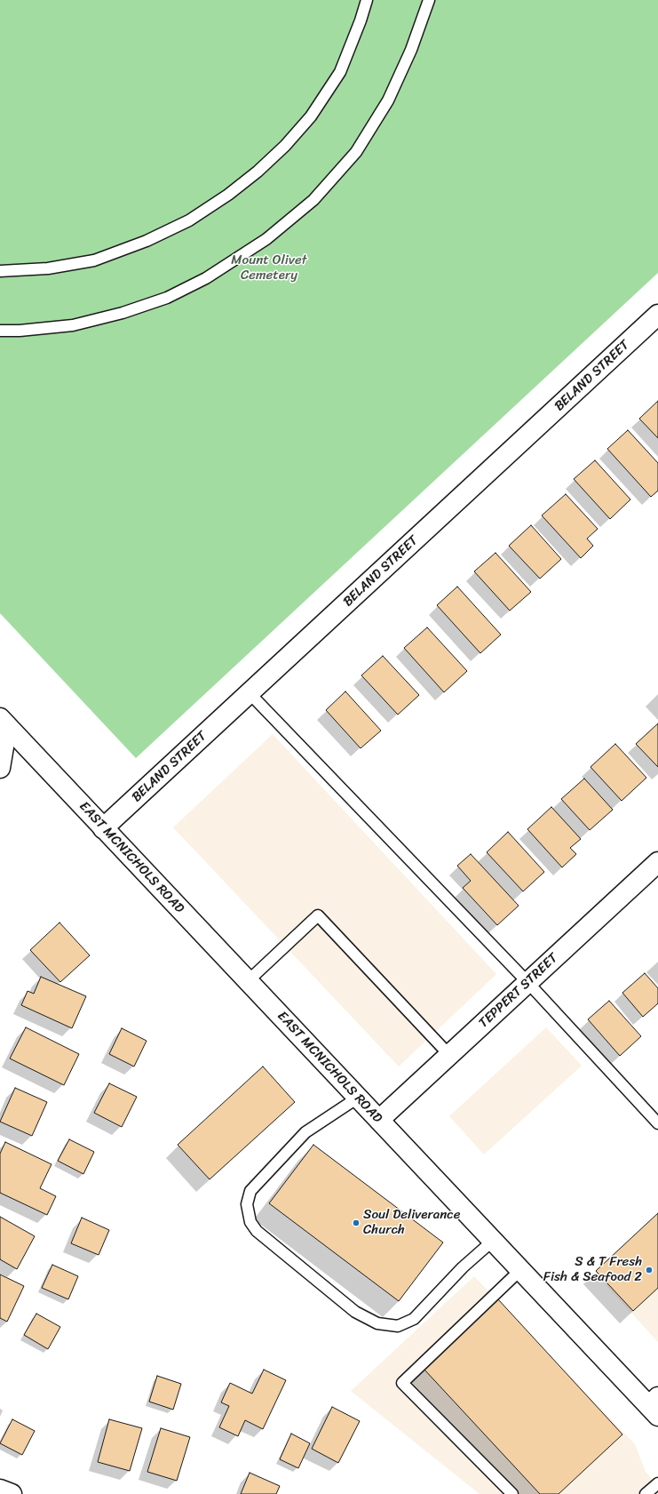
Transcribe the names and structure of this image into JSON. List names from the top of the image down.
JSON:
{
  "streets": {
    "street": ["BELAND STREET", "EAST MCNICHOLS ROAD", "TEPPERT STREET"]
  },
  "crossings": [
    ["BELAND STREET", "EAST MCNICHOLS ROAD"],
    ["EAST MCNICHOLS ROAD", "TEPPERT STREET"]
  ],
  "parks": ["Mount Olivet Cemetery"],
  "places": ["Soul Deliverance Church", "S & T Fresh Fish & Seafood 2"]
}
